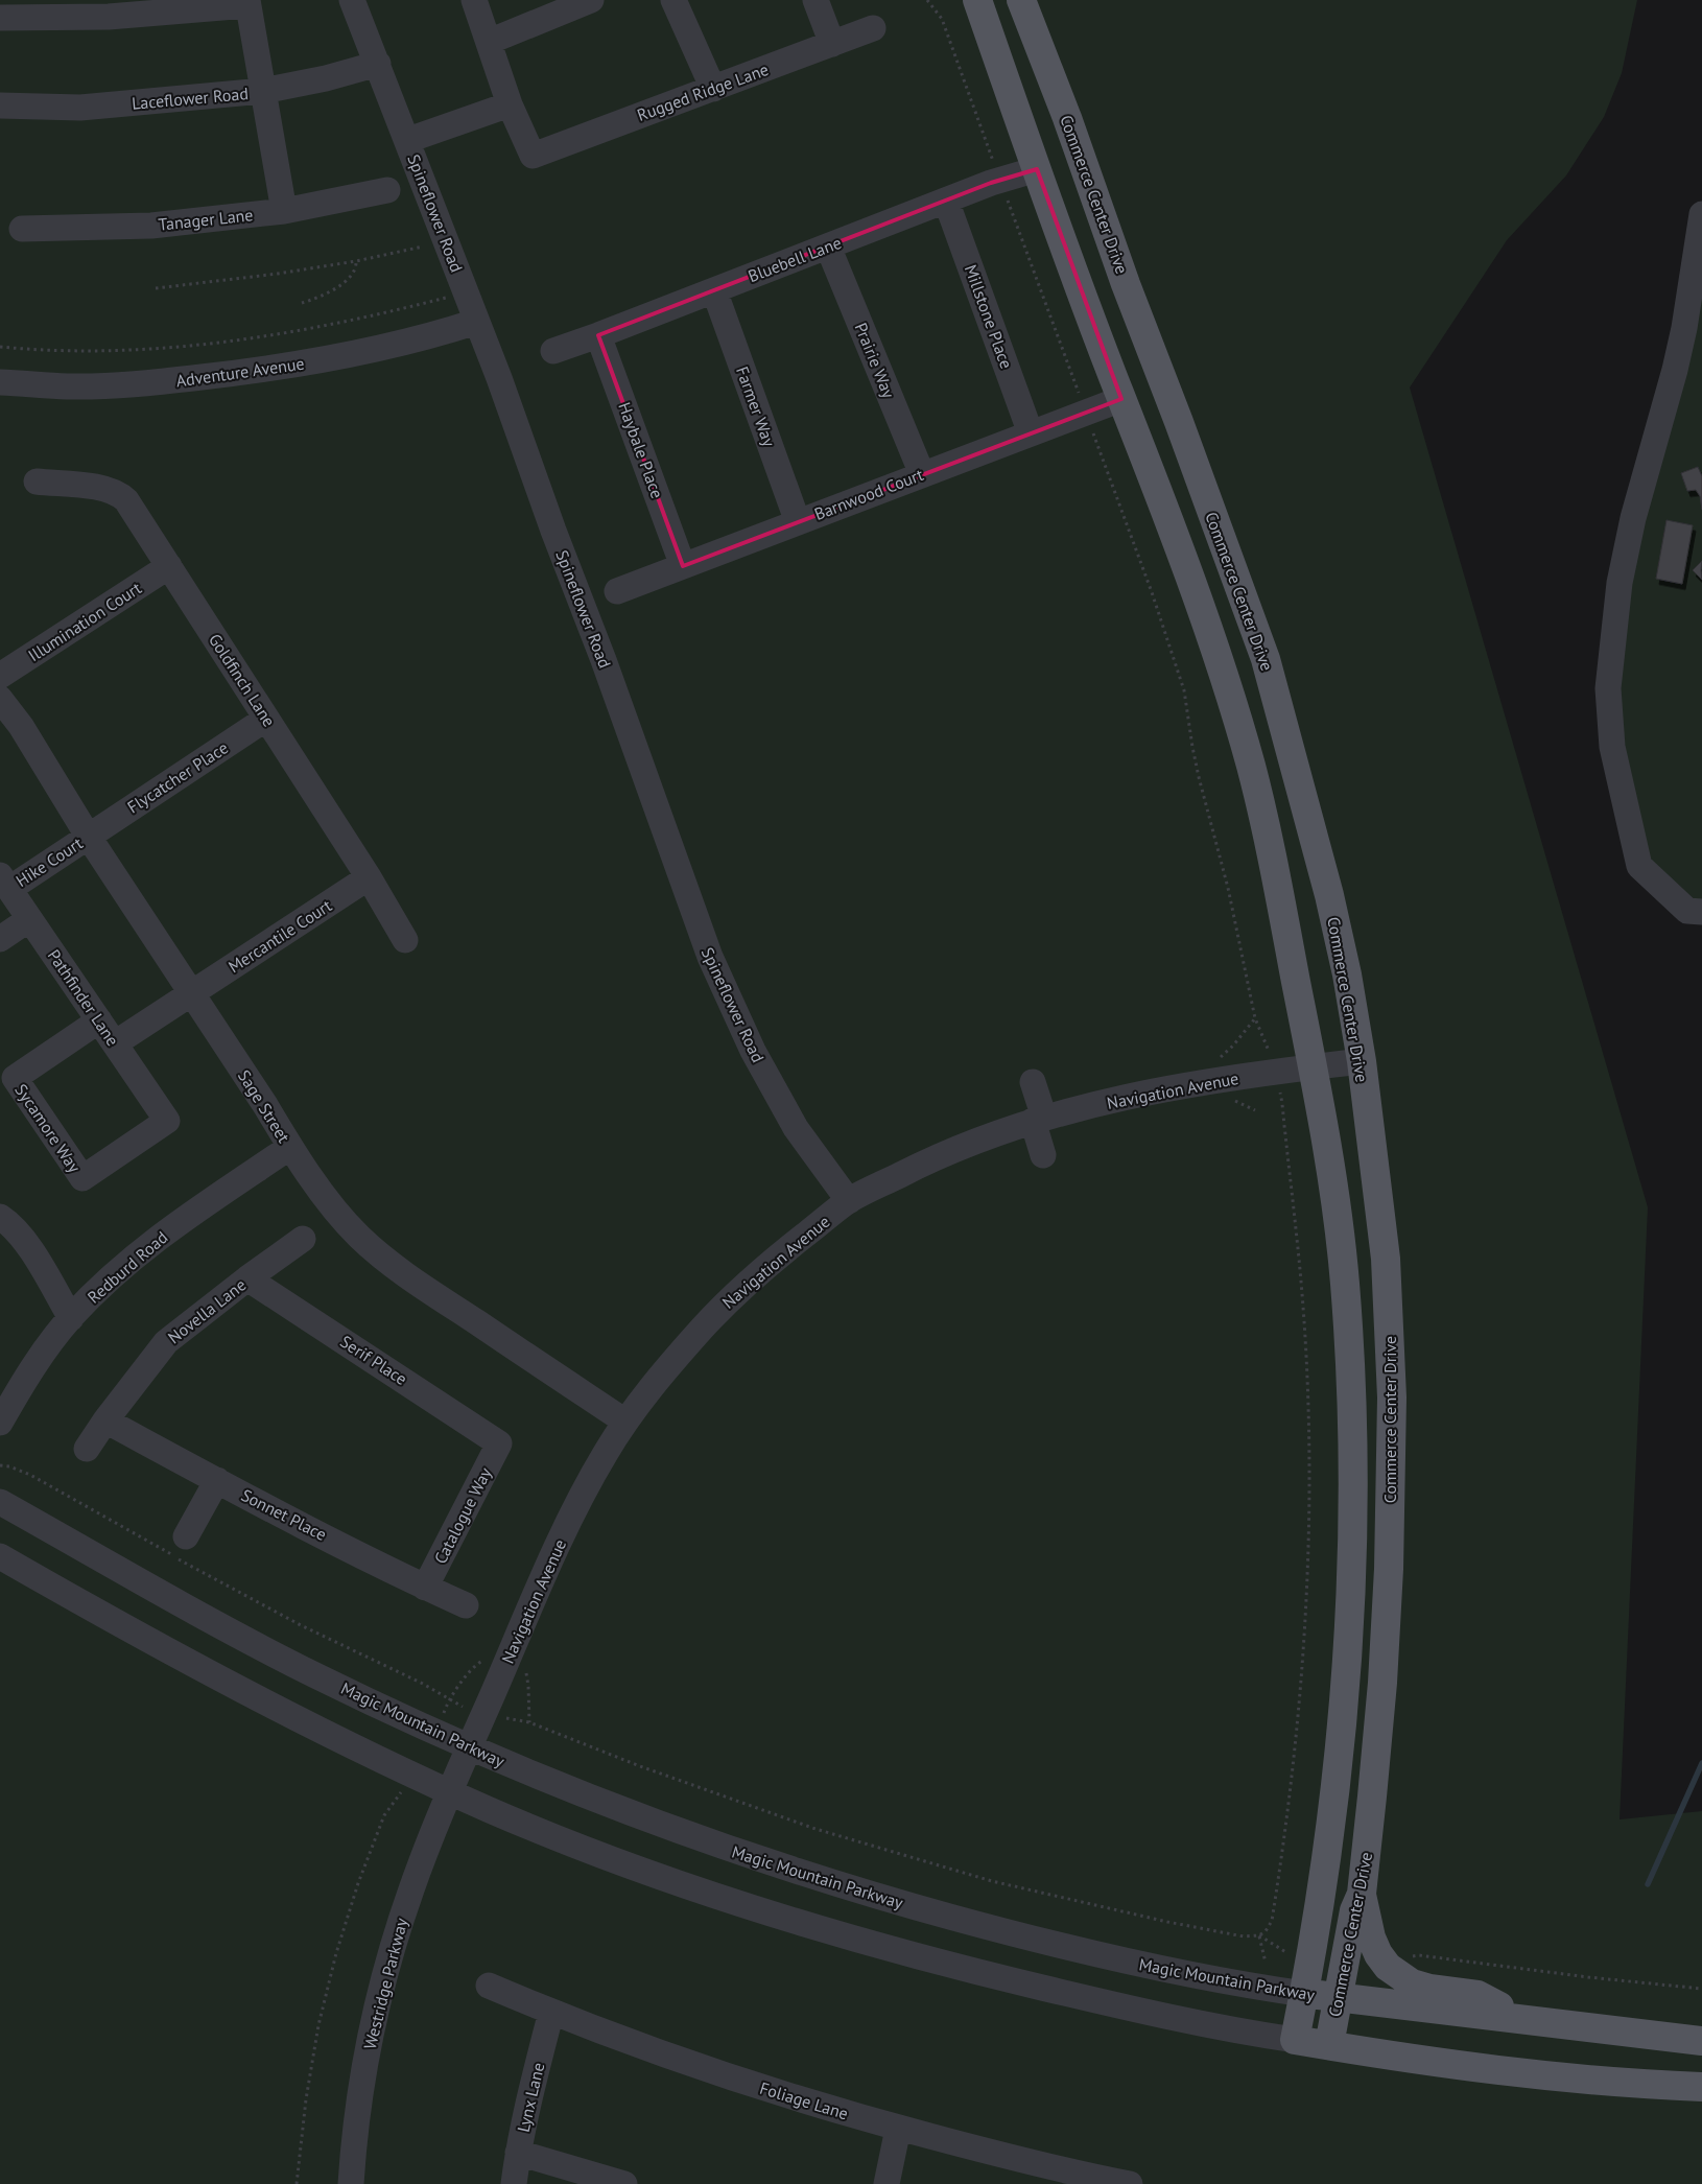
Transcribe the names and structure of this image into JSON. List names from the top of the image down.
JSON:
{
  "streets": {
    "main road": ["Commerce Center Drive", "Magic Mountain Parkway"],
    "street": [
      "Rugged Ridge Lane",
      "Laceflower Road",
      "Spineflower Road",
      "Tanager Lane",
      "Bluebell Lane",
      "Millstone Place",
      "Prairie Way",
      "Adventure Avenue",
      "Farmer Way",
      "Haybale Place",
      "Barnwood Court",
      "Illumination Court",
      "Goldfinch Lane",
      "Flycatcher Place",
      "Hike Court",
      "Mercantile Court",
      "Pathfinder Lane",
      "Navigation Avenue",
      "Sage Street",
      "Sycamore Way",
      "Redburd Road",
      "Novella Lane",
      "Serif Place",
      "Sonnet Place",
      "Catalogue Way",
      "Westridge Parkway",
      "Lynx Lane",
      "Foliage Lane"
    ]
  },
  "crossings": [
    ["Laceflower Road", "Spineflower Road"],
    ["Commerce Center Drive", "Bluebell Lane"],
    ["Commerce Center Drive", "Barnwood Court"],
    ["Commerce Center Drive", "Navigation Avenue"],
    ["Commerce Center Drive", "Magic Mountain Parkway"],
    ["Spineflower Road", "Adventure Avenue"],
    ["Spineflower Road", "Navigation Avenue"],
    ["Bluebell Lane", "Millstone Place"],
    ["Bluebell Lane", "Prairie Way"],
    ["Bluebell Lane", "Farmer Way"],
    ["Bluebell Lane", "Haybale Place"],
    ["Millstone Place", "Barnwood Court"],
    ["Prairie Way", "Barnwood Court"],
    ["Farmer Way", "Barnwood Court"],
    ["Haybale Place", "Barnwood Court"],
    ["Illumination Court", "Goldfinch Lane"],
    ["Goldfinch Lane", "Flycatcher Place"],
    ["Goldfinch Lane", "Mercantile Court"],
    ["Flycatcher Place", "Hike Court"],
    ["Flycatcher Place", "Sage Street"],
    ["Hike Court", "Pathfinder Lane"],
    ["Hike Court", "Sage Street"],
    ["Mercantile Court", "Pathfinder Lane"],
    ["Mercantile Court", "Sage Street"],
    ["Pathfinder Lane", "Sycamore Way"],
    ["Navigation Avenue", "Sage Street"],
    ["Navigation Avenue", "Magic Mountain Parkway"],
    ["Navigation Avenue", "Westridge Parkway"],
    ["Sage Street", "Redburd Road"],
    ["Novella Lane", "Serif Place"],
    ["Novella Lane", "Sonnet Place"],
    ["Serif Place", "Catalogue Way"],
    ["Sonnet Place", "Catalogue Way"],
    ["Lynx Lane", "Foliage Lane"]
  ]
}
